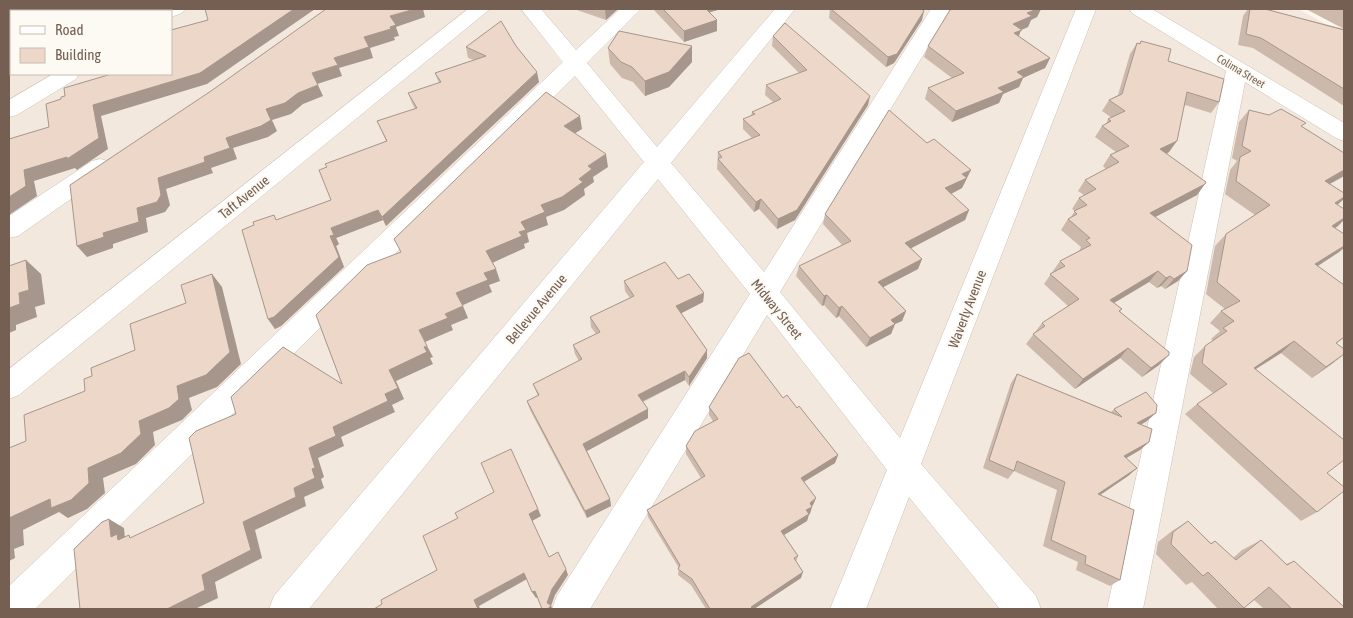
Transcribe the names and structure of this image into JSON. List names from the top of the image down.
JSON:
{
  "streets": {
    "street": [
      "Colima Street",
      "Taft Avenue",
      "Bellevue Avenue",
      "Midway Street",
      "Waverly Avenue"
    ]
  },
  "crossings": [
    ["Bellevue Avenue", "Midway Street"],
    ["Midway Street", "Waverly Avenue"]
  ],
  "legend": ["Road", "Building"]
}
